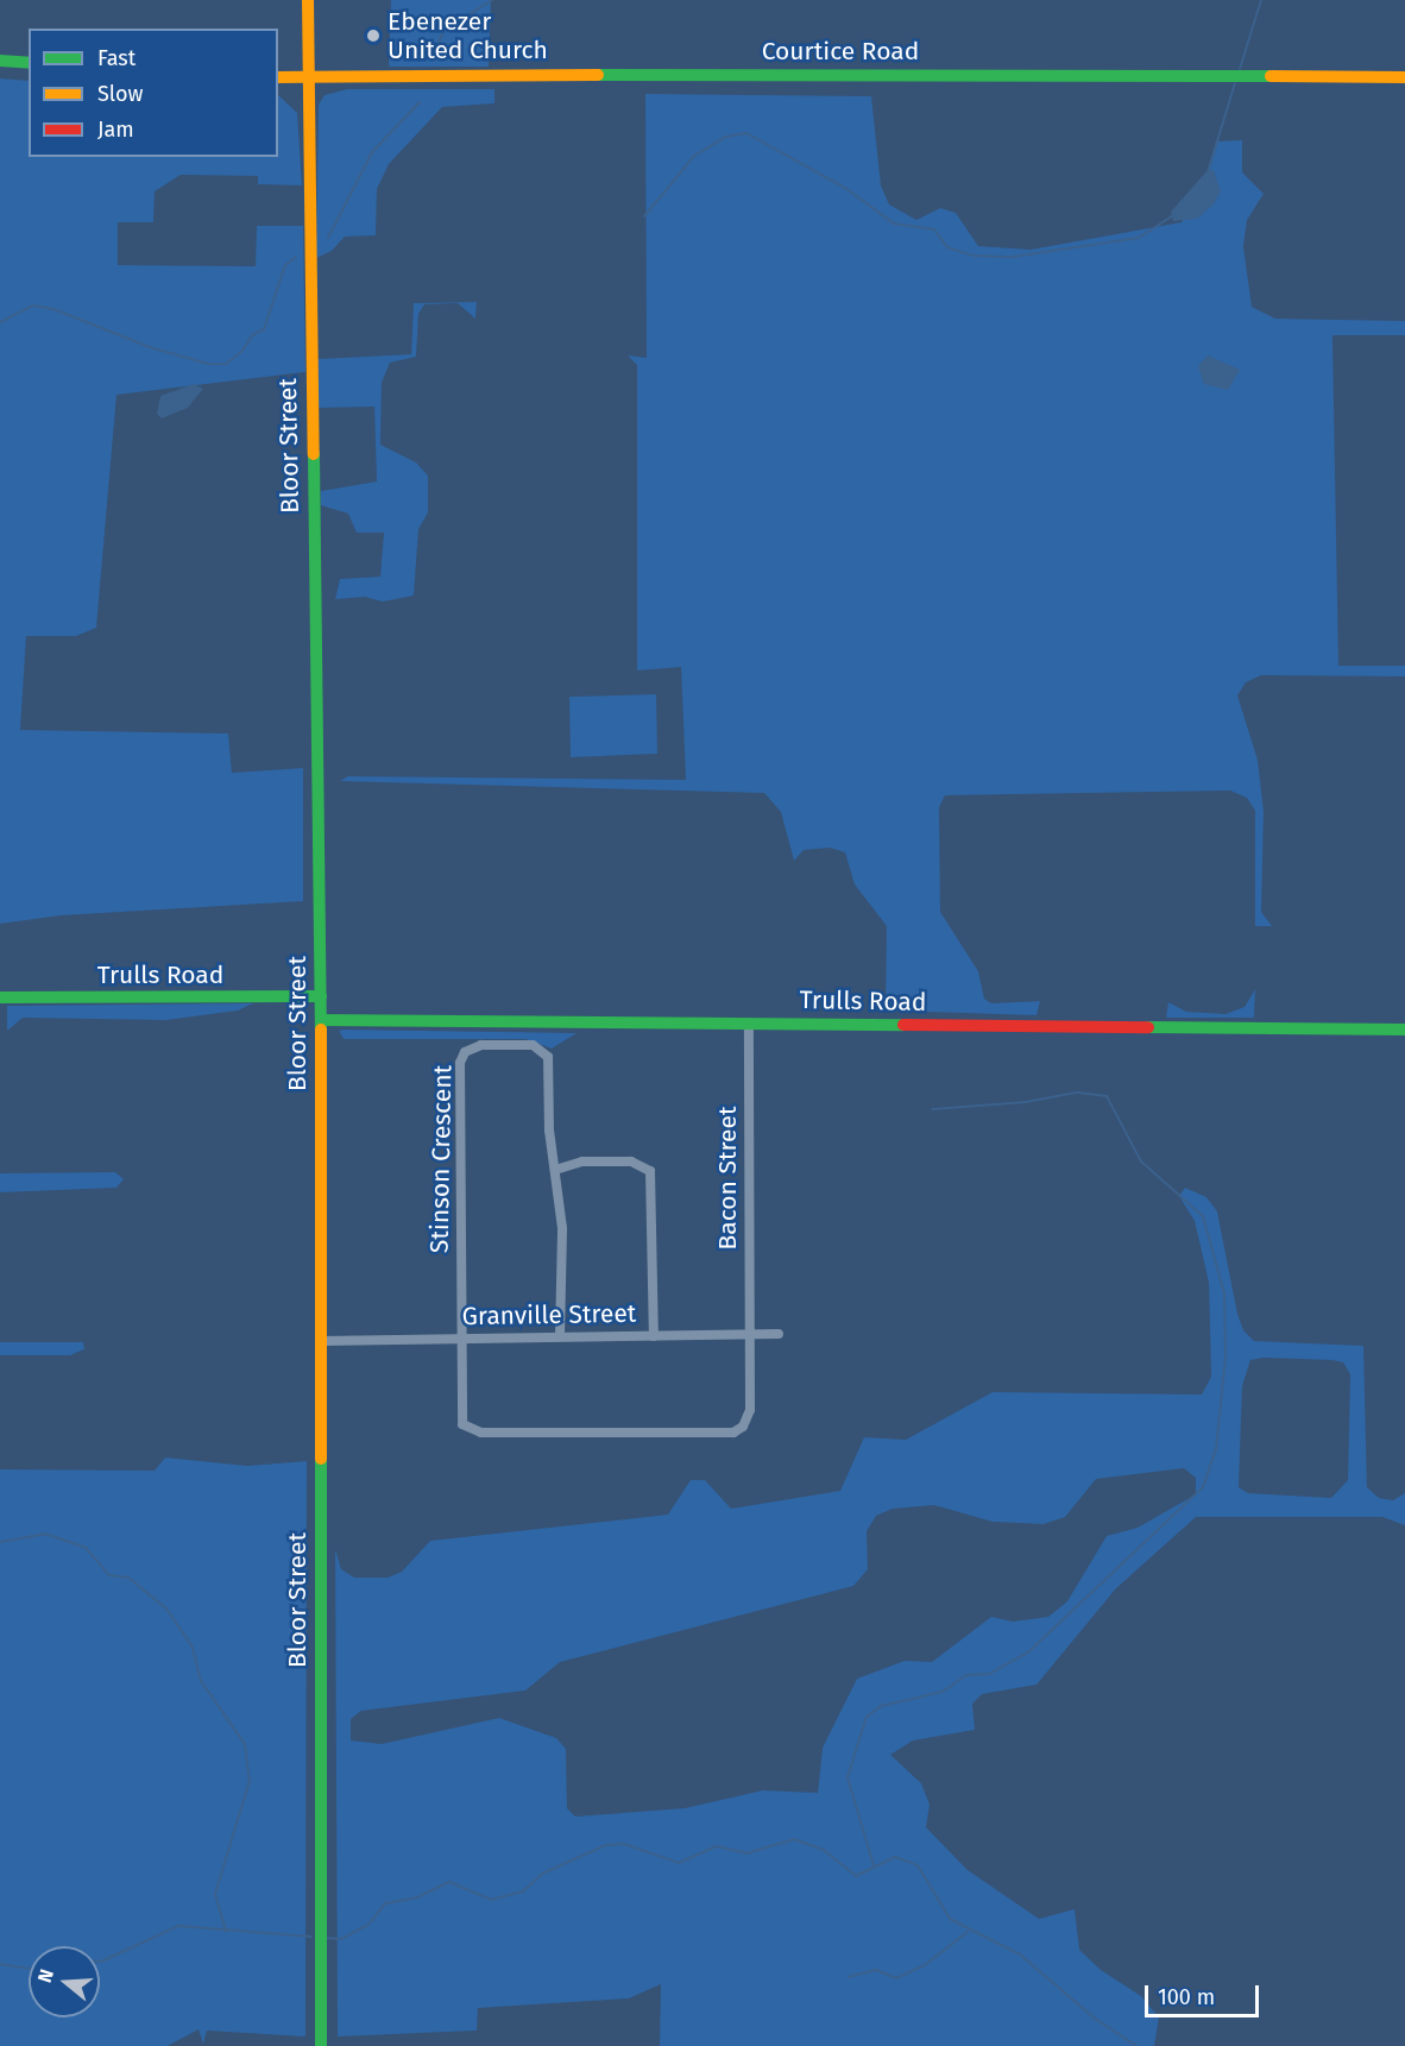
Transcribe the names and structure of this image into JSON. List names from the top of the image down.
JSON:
{
  "streets": {
    "main road": ["Courtice Road", "Bloor Street", "Trulls Road"],
    "street": ["Stinson Crescent", "Bacon Street", "Granville Street"]
  },
  "crossings": [
    ["Courtice Road", "Bloor Street"],
    ["Bloor Street", "Trulls Road"],
    ["Bloor Street", "Granville Street"],
    ["Trulls Road", "Bacon Street"],
    ["Stinson Crescent", "Bacon Street"],
    ["Stinson Crescent", "Granville Street"],
    ["Bacon Street", "Granville Street"]
  ],
  "places": ["Ebenezer United Church"],
  "legend": ["Fast", "Slow", "Jam"],
  "scale_bar": "100 m",
  "north": "left"
}
